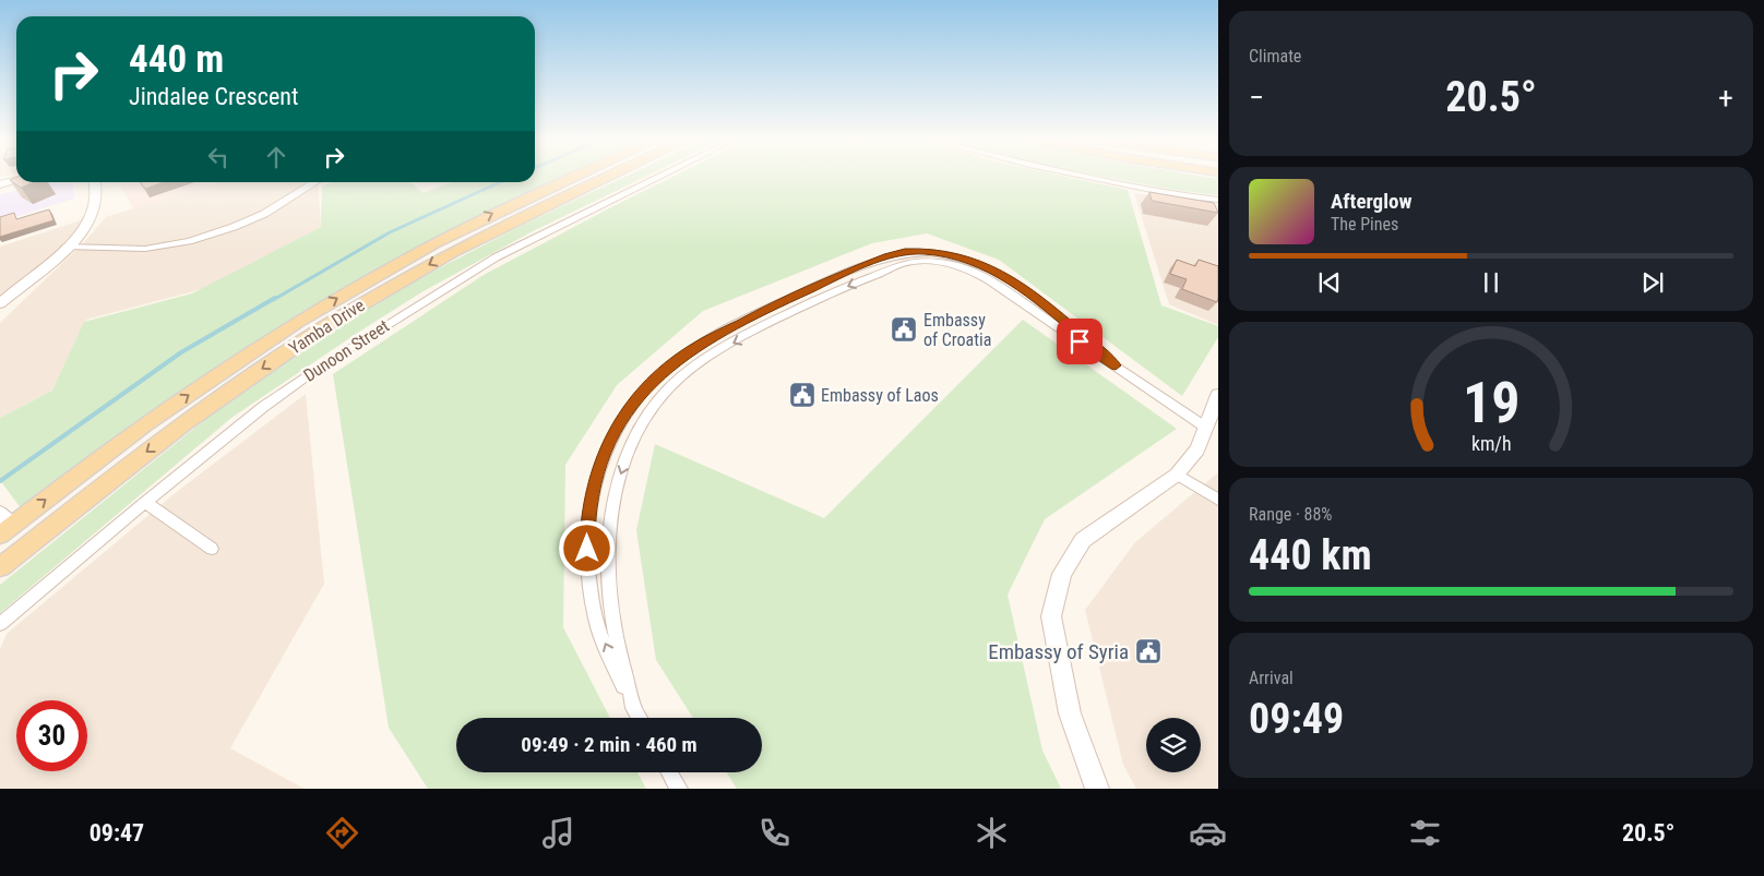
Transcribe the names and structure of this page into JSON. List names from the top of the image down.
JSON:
{
  "streets": {
    "main road": ["Yamba Drive"],
    "street": ["Dunoon Street"]
  },
  "places": {
    "public building": ["Embassy of Croatia", "Embassy of Laos", "Embassy of Syria"]
  },
  "page": {
    "tile": [
      "Climate",
      ["Range · 88%", "440 km"],
      ["Arrival", "09:49"]
    ],
    "turn": ["440 m", "Jindalee Crescent"],
    "heat": ["−", "20.5°", "+"],
    "song": ["Afterglow", "The Pines"],
    "limit": "30",
    "trip": "09:49 · 2 min · 460 m",
    "tabs": ["09:47", "20.5°"],
    "gauge": ["19", "km/h"]
  }
}
